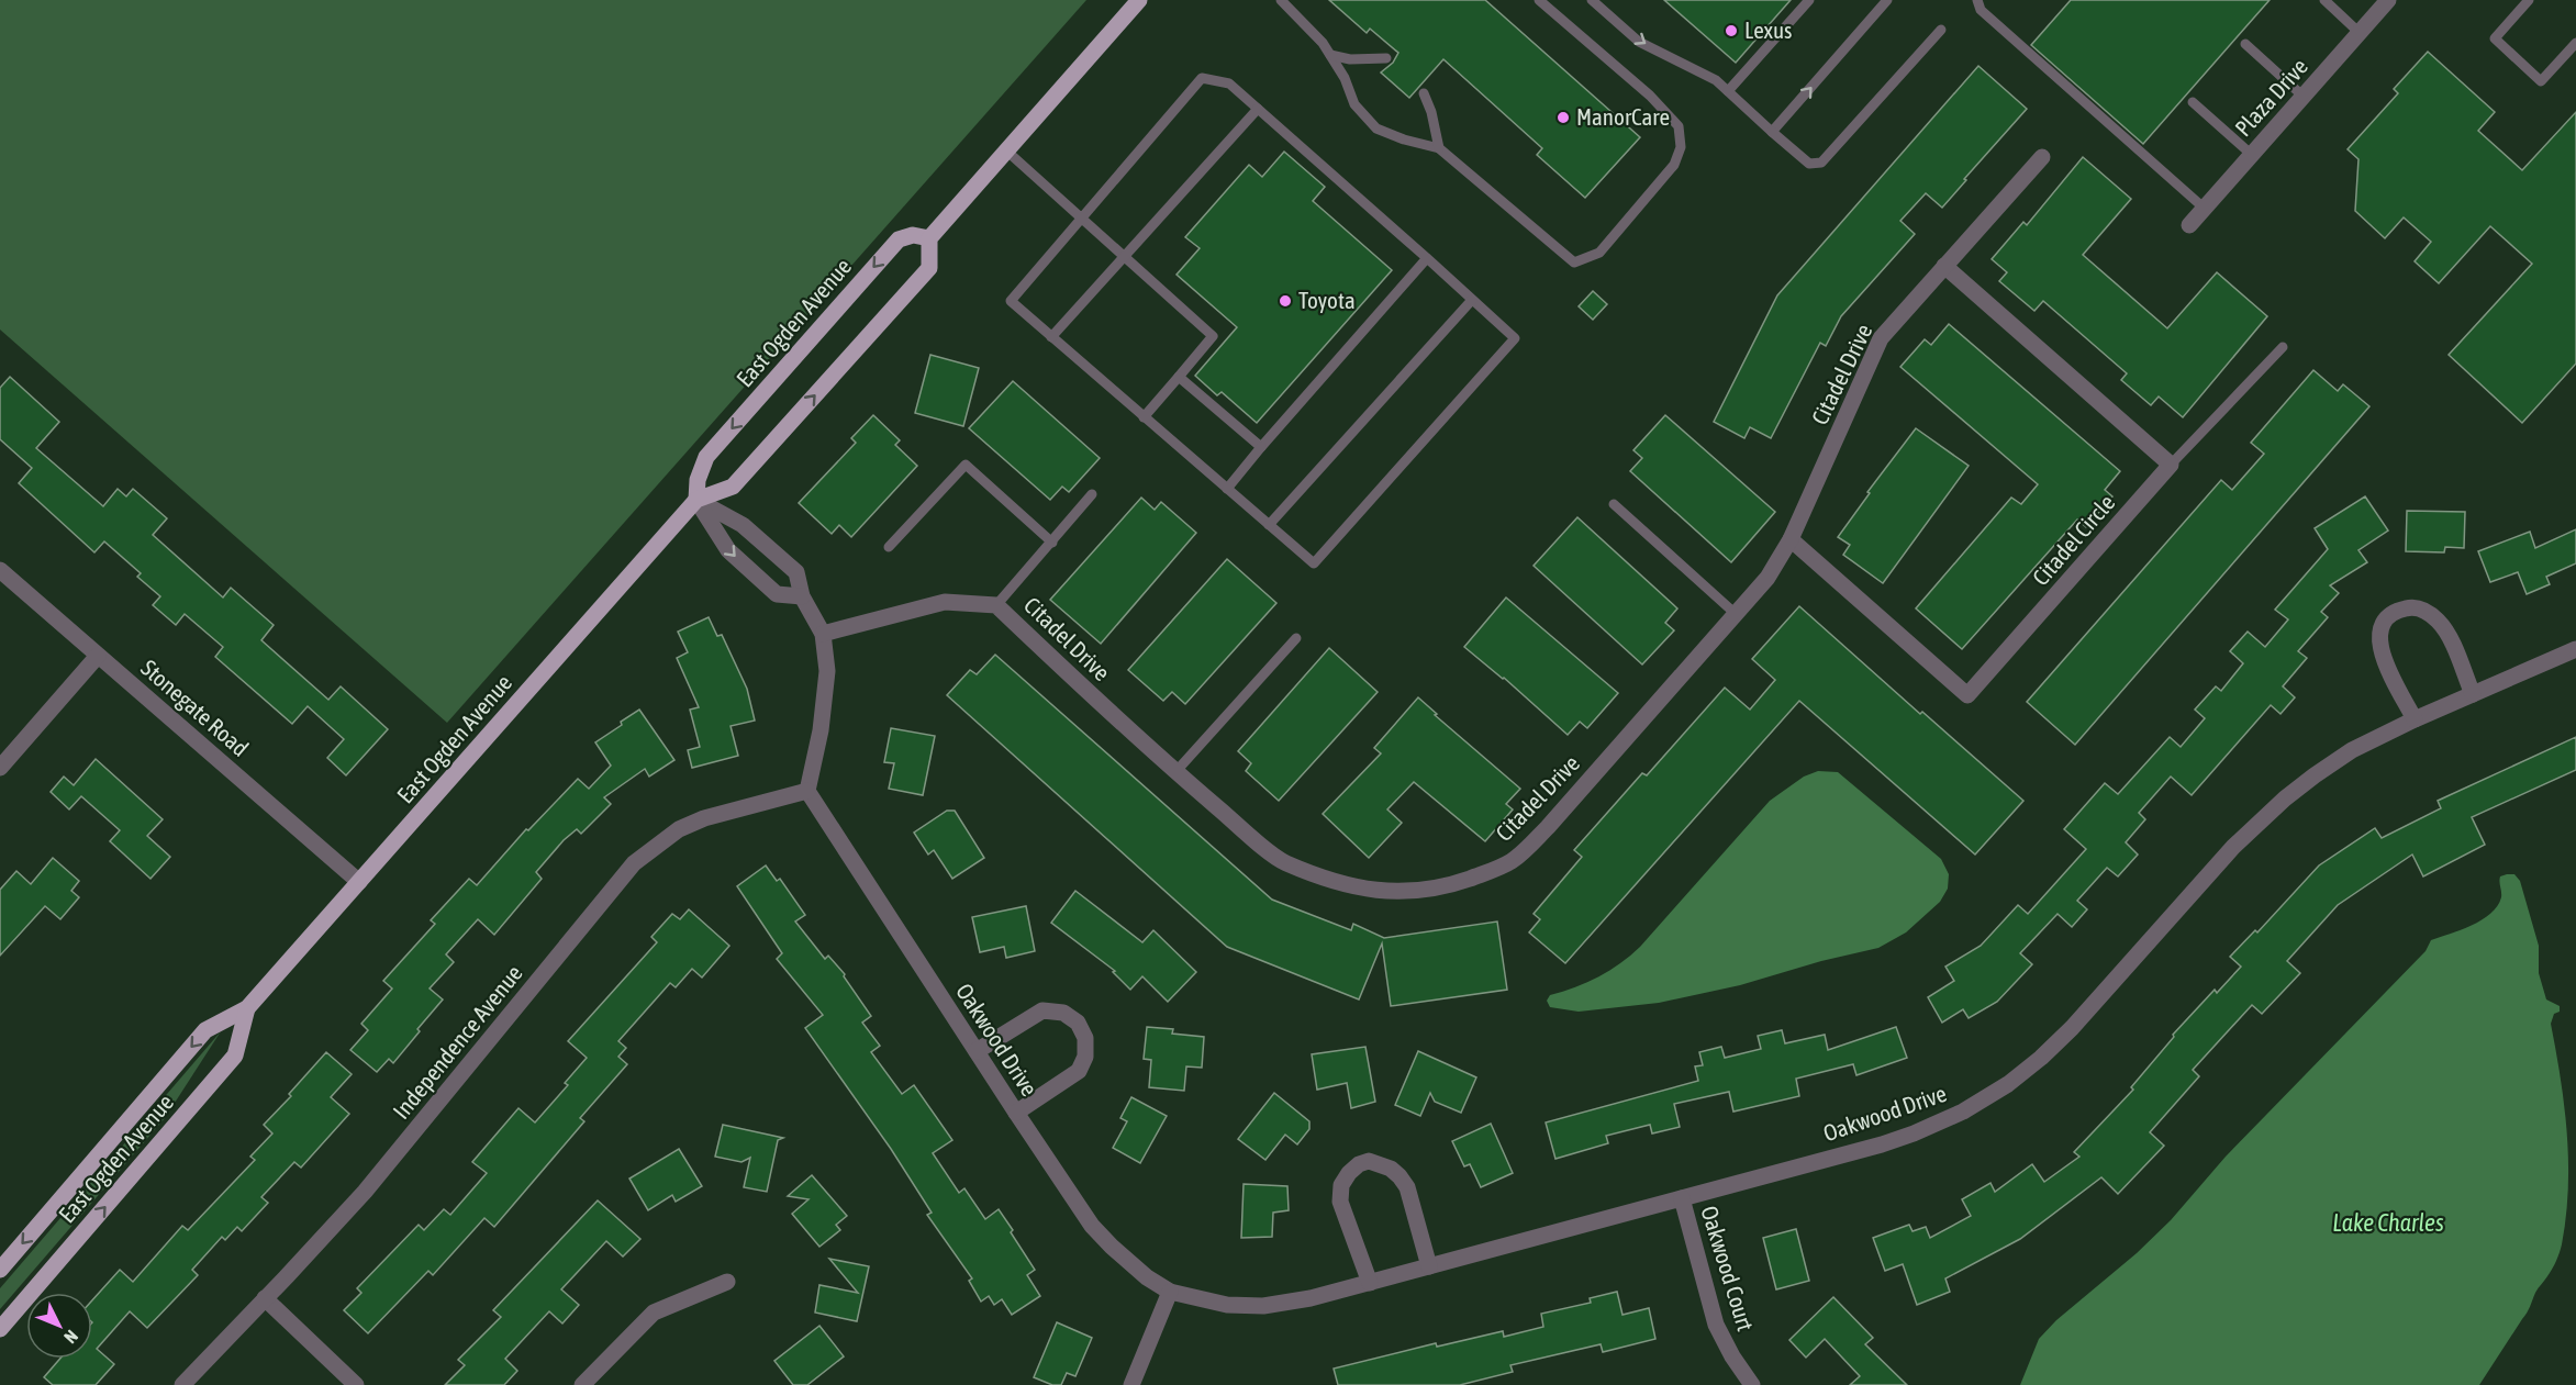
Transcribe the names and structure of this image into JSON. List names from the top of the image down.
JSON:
{
  "streets": {
    "main road": ["East Ogden Avenue"],
    "street": [
      "Plaza Drive",
      "Citadel Drive",
      "Citadel Circle",
      "Stonegate Road",
      "Oakwood Drive",
      "Independence Avenue",
      "Oakwood Court"
    ]
  },
  "crossings": [
    ["East Ogden Avenue", "Stonegate Road"],
    ["Citadel Drive", "Citadel Circle"],
    ["Oakwood Drive", "Independence Avenue"],
    ["Oakwood Drive", "Oakwood Court"]
  ],
  "water": ["Lake Charles"],
  "places": ["Lexus", "ManorCare", "Toyota"],
  "north": "bottom right"
}
